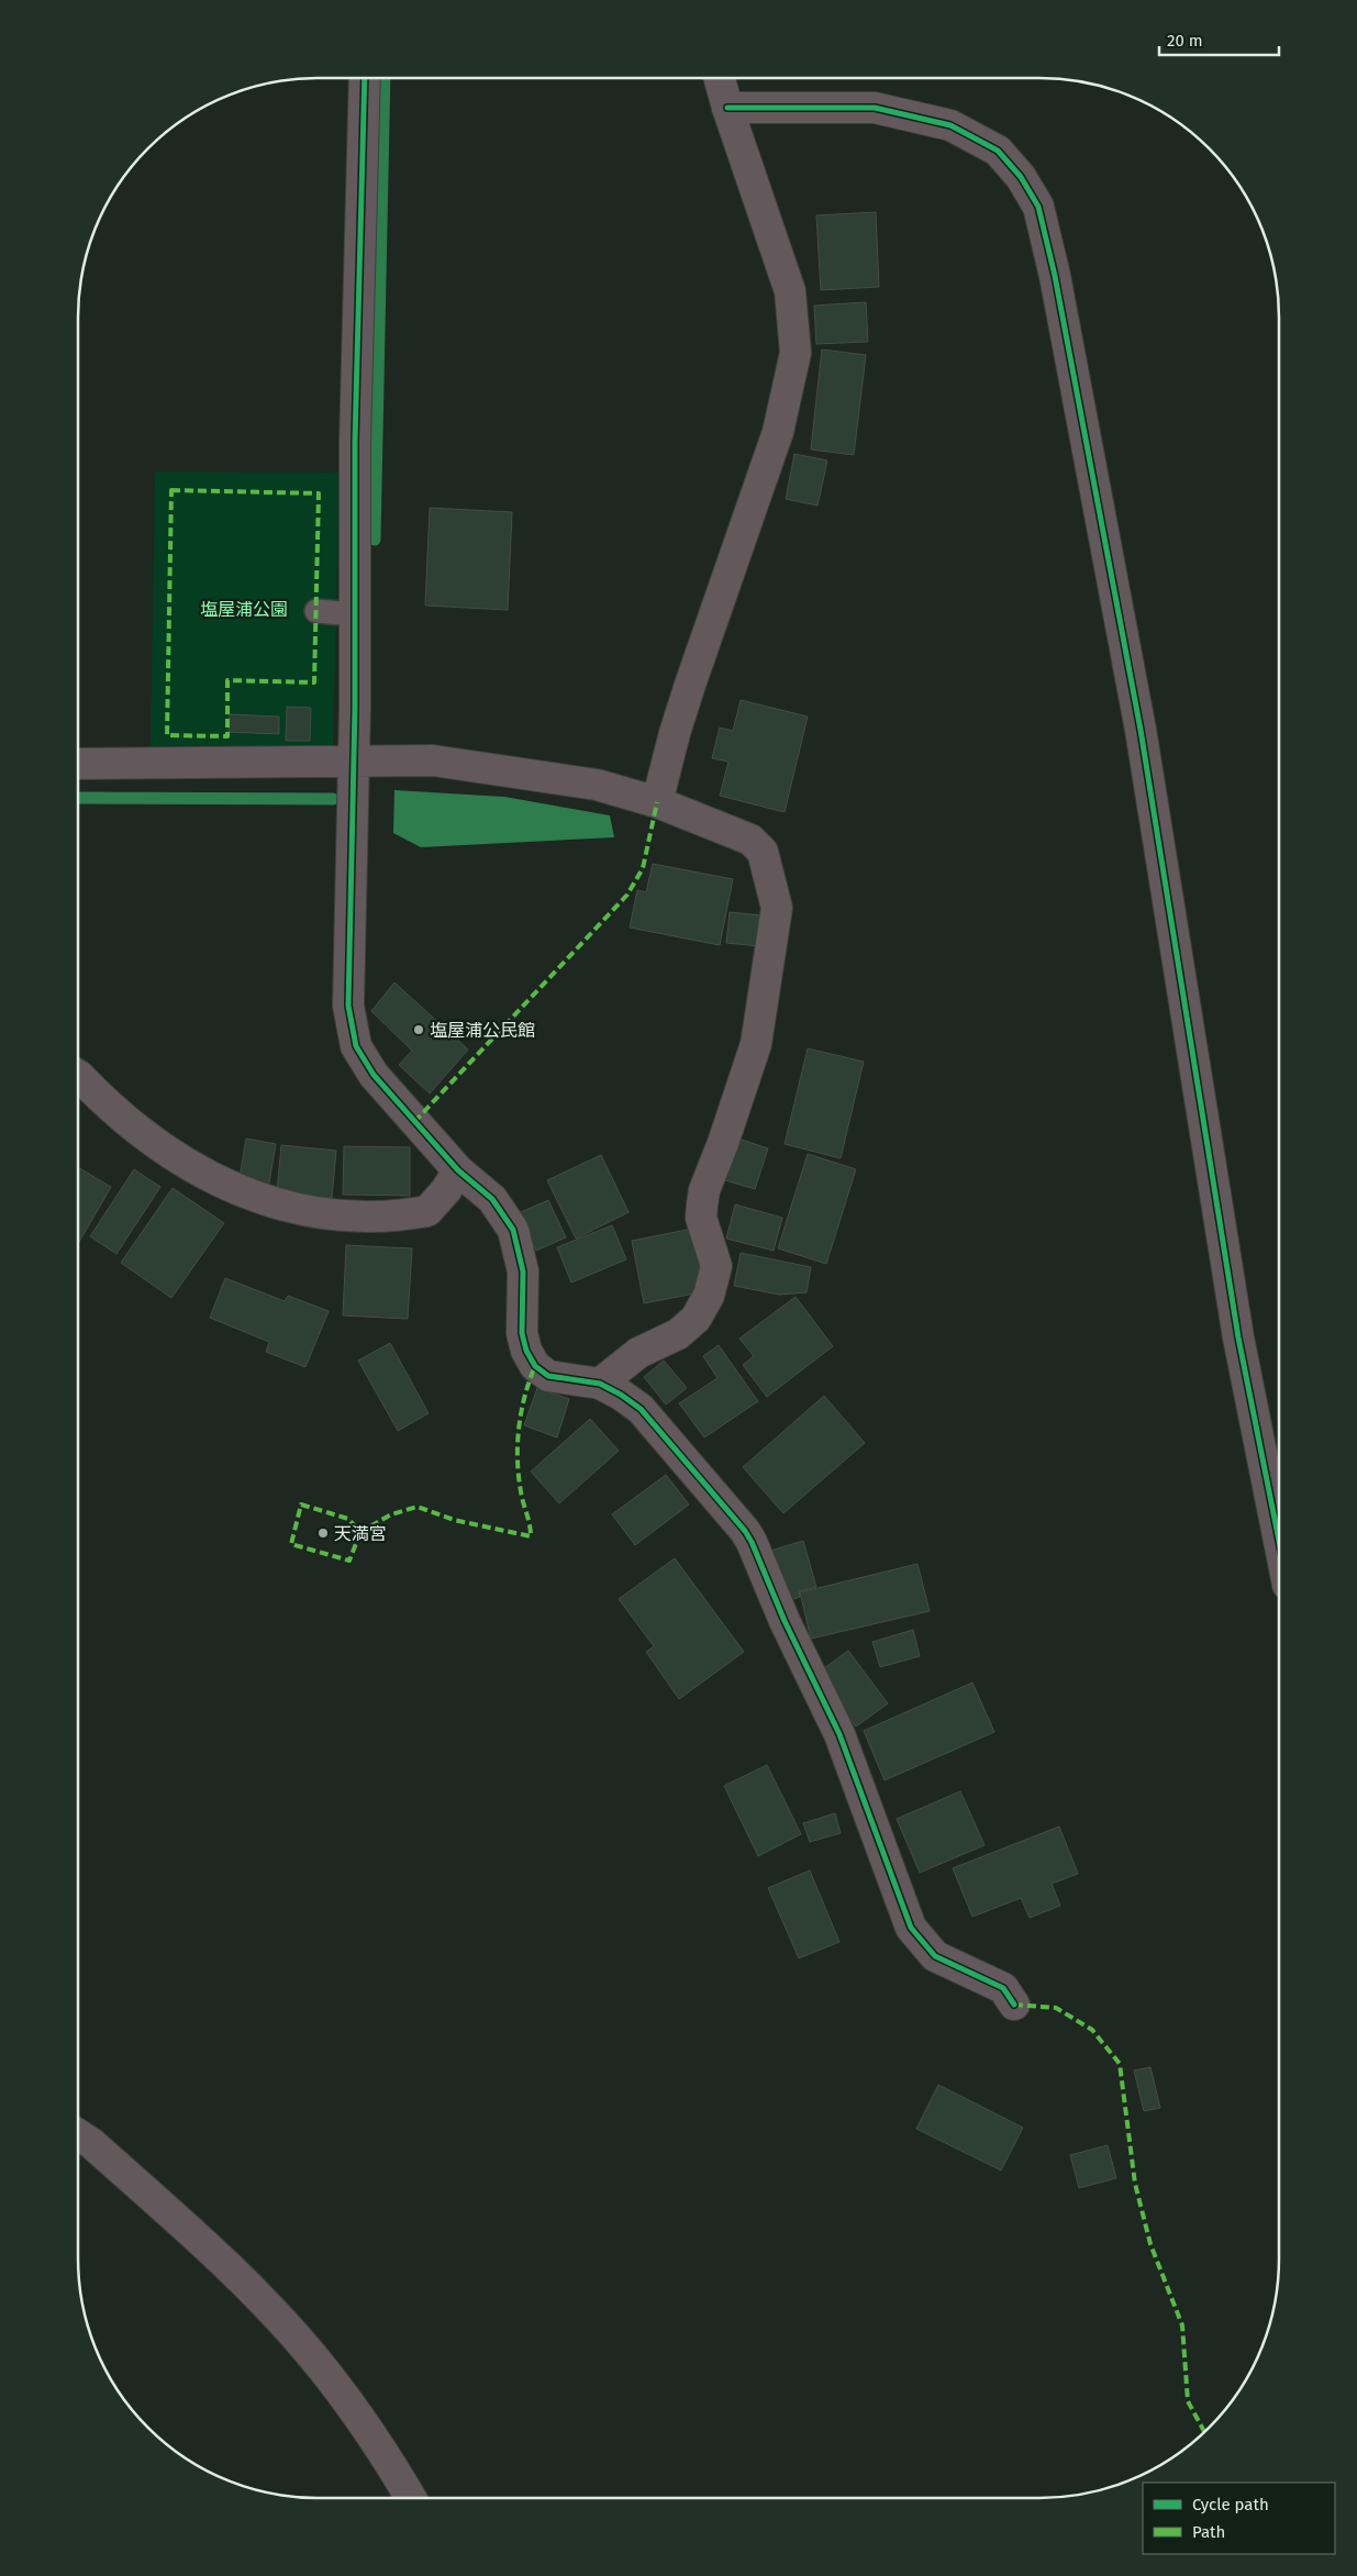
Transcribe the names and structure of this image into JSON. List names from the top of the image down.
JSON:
{
  "parks": ["塩屋浦公園"],
  "places": ["塩屋浦公民館", "天満宮"],
  "legend": ["Cycle path", "Path"],
  "scale_bar": "20 m"
}
